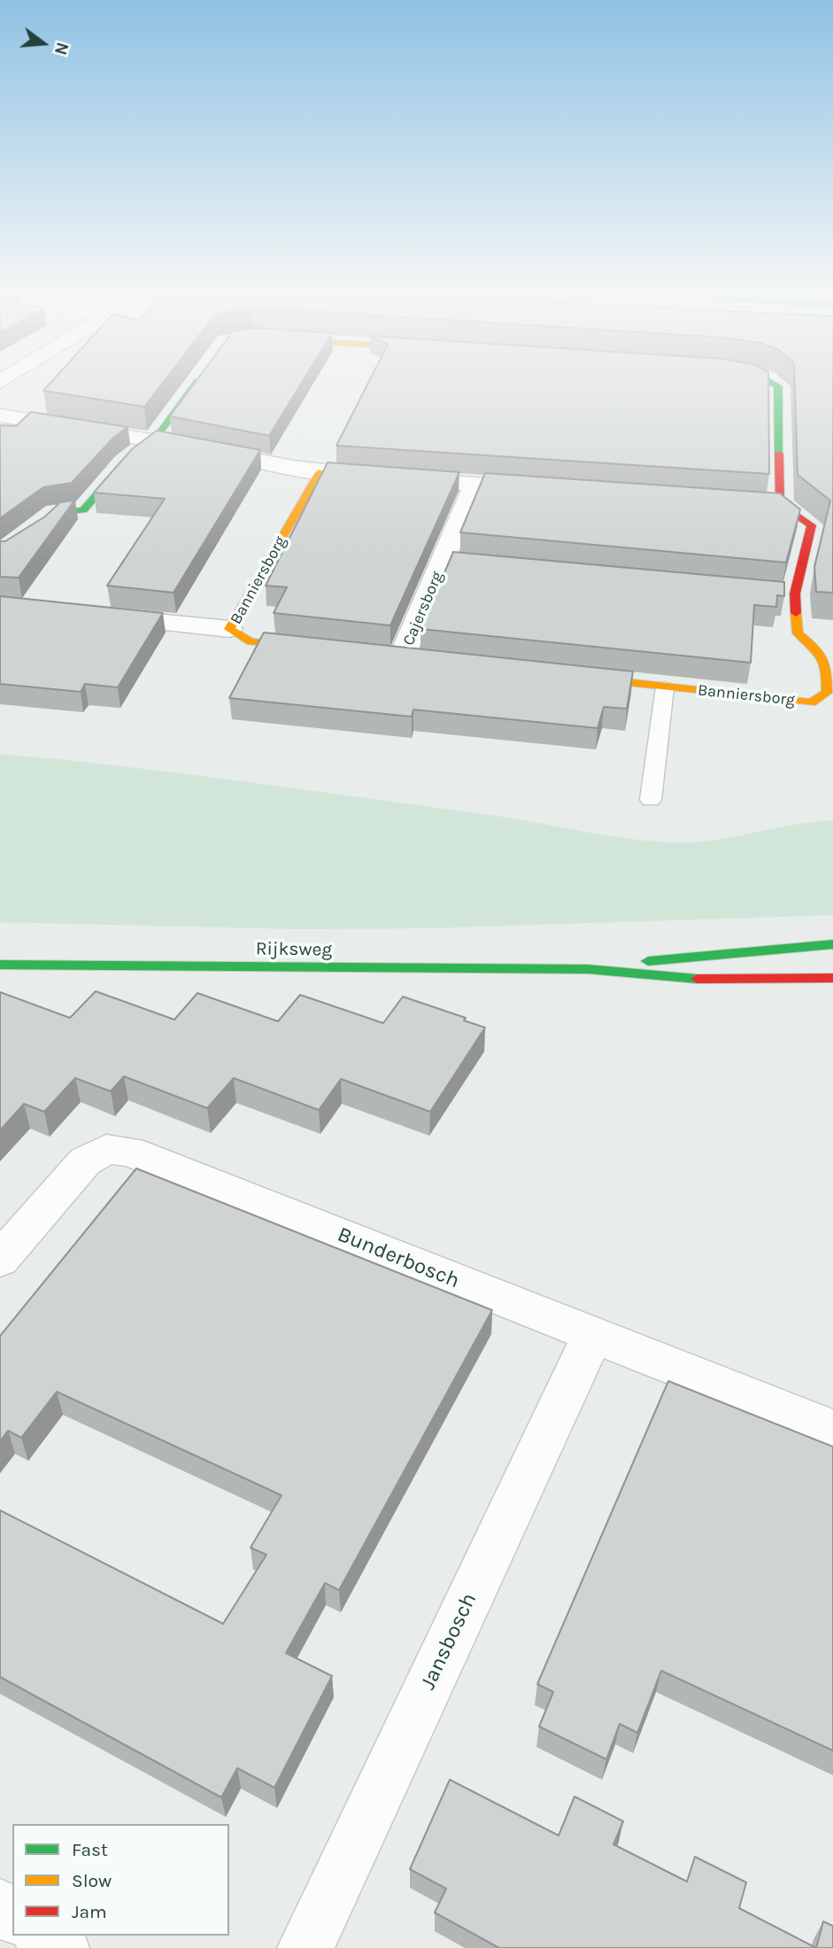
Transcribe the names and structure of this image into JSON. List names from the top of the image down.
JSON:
{
  "streets": {
    "street": [
      "Banniersborg",
      "Cajersborg",
      "Rijksweg",
      "Bunderbosch",
      "Jansbosch"
    ]
  },
  "crossings": [
    ["Bunderbosch", "Jansbosch"]
  ],
  "legend": ["Fast", "Slow", "Jam"],
  "north": "right"
}
